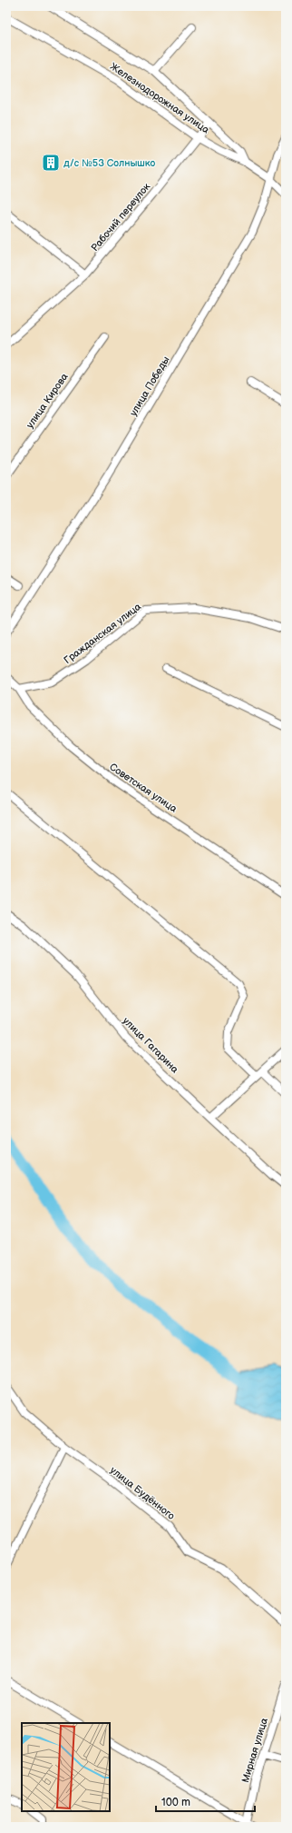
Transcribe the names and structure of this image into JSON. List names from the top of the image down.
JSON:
{
  "streets": {
    "street": [
      "Железнодорожная улица",
      "Рабочий переулок",
      "улица Победы",
      "улица Кирова",
      "Гражданская улица",
      "Советская улица",
      "улица Гагарина",
      "улица Будённого",
      "Мирная улица"
    ]
  },
  "crossings": [
    ["Железнодорожная улица", "Рабочий переулок"],
    ["Железнодорожная улица", "улица Победы"],
    ["Гражданская улица", "Советская улица"]
  ],
  "places": {
    "building": ["д/с №53 Солнышко"]
  },
  "scale_bar": "100 m"
}
